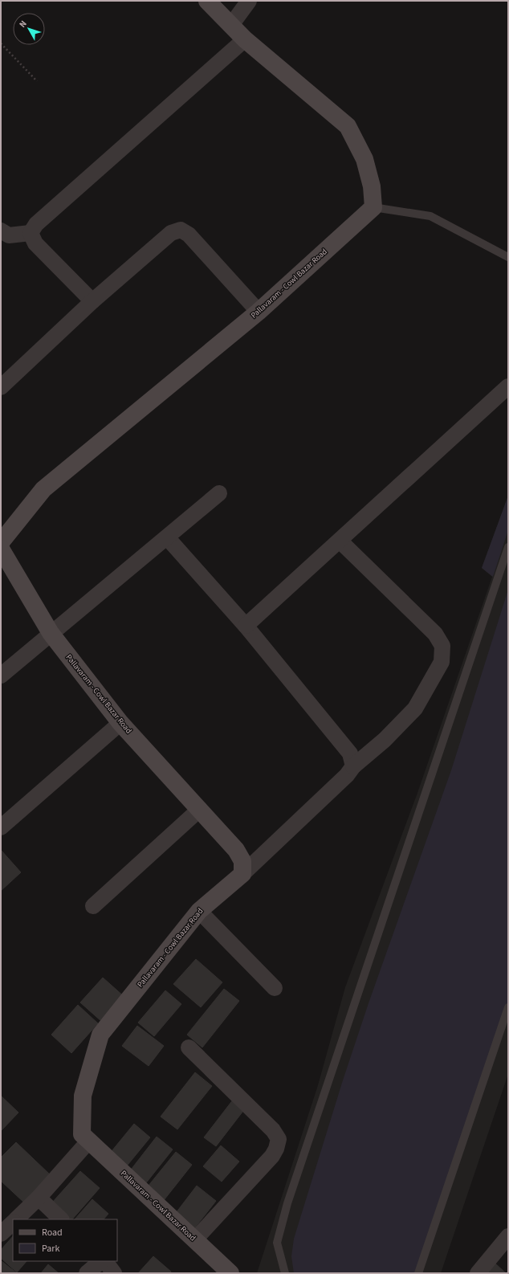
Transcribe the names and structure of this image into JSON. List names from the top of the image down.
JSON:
{
  "streets": {
    "street": ["Pallavaram - Cowl Bazar Road"]
  },
  "legend": ["Road", "Park"],
  "north": "top left"
}
